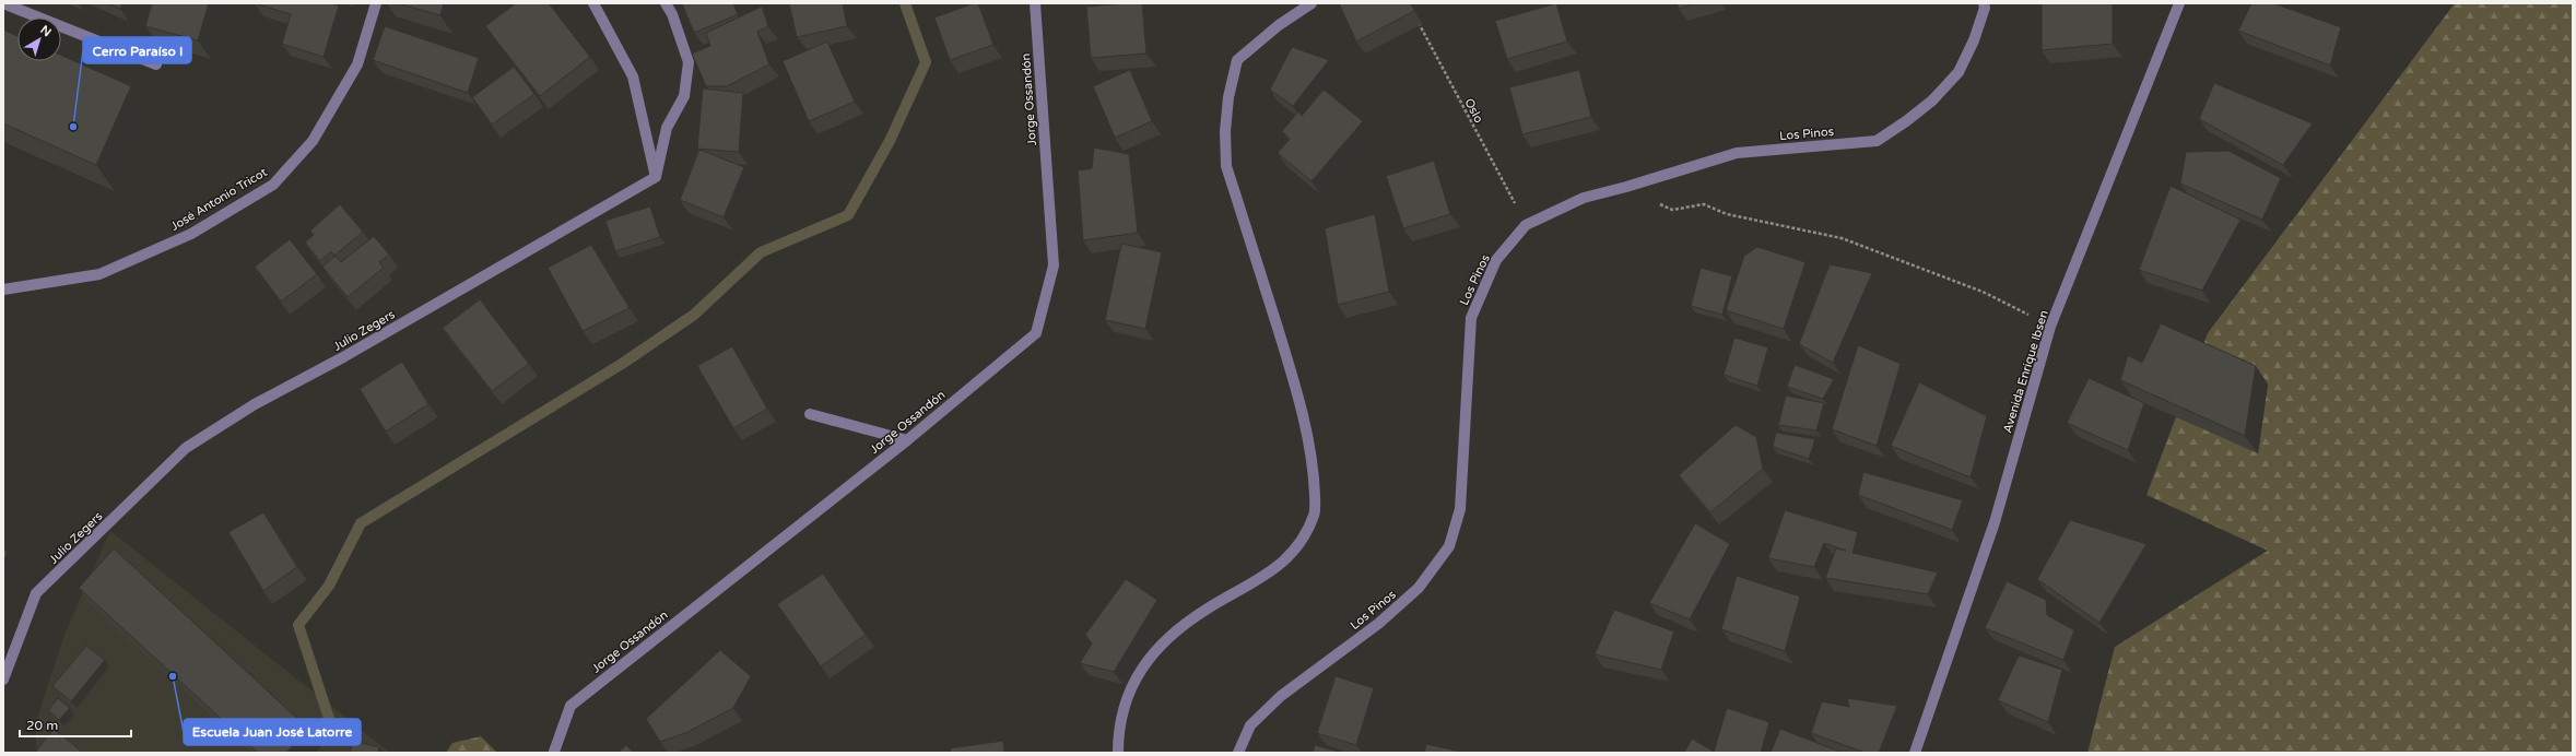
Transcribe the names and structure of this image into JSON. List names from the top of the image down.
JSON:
{
  "streets": {
    "street": [
      "Jorge Ossandón",
      "Los Pinos",
      "José Antonio Tricot",
      "Julio Zegers",
      "Avenida Enrique Ibsen"
    ],
    "path": ["Oslo"]
  },
  "crossings": [
    ["Oslo", "Los Pinos"]
  ],
  "places": ["Cerro Paraíso I", "Escuela Juan José Latorre"],
  "scale_bar": "20 m",
  "north": "top right"
}
